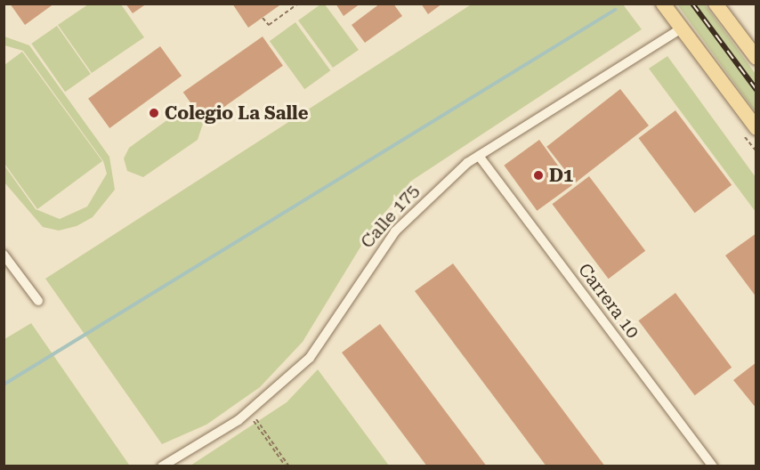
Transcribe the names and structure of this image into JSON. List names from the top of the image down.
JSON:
{
  "streets": {
    "street": ["Calle 175", "Carrera 10"]
  },
  "crossings": [
    ["Calle 175", "Carrera 10"]
  ],
  "places": ["Colegio La Salle", "D1"]
}
